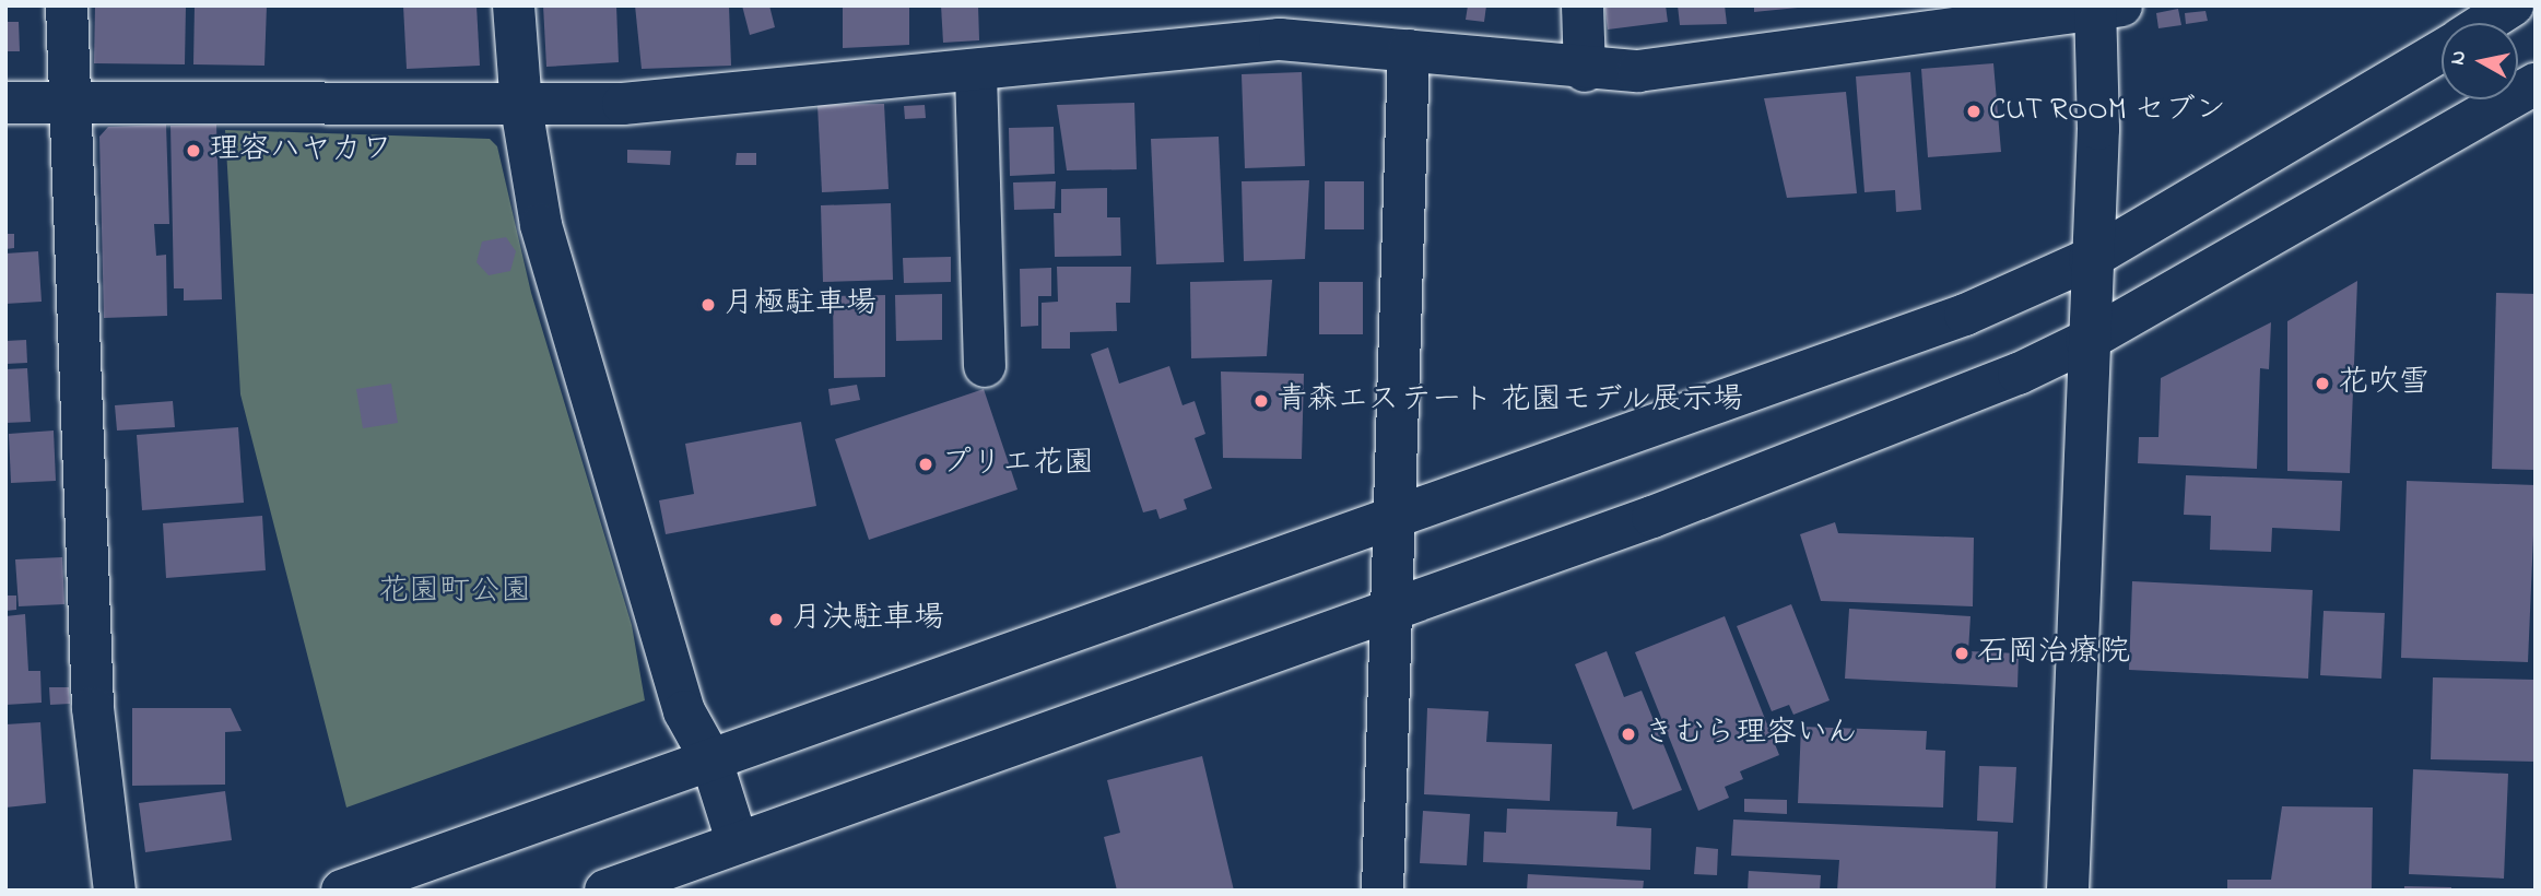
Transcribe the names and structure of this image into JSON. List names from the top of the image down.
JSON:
{
  "parks": ["花園町公園"],
  "places": [
    "CUT ROOM セブン",
    "理容ハヤカワ",
    "月極駐車場",
    "花吹雪",
    "青森エステート 花園モデル展示場",
    "プリエ花園",
    "月決駐車場",
    "石岡治療院",
    "きむら理容いん"
  ],
  "north": "left"
}
